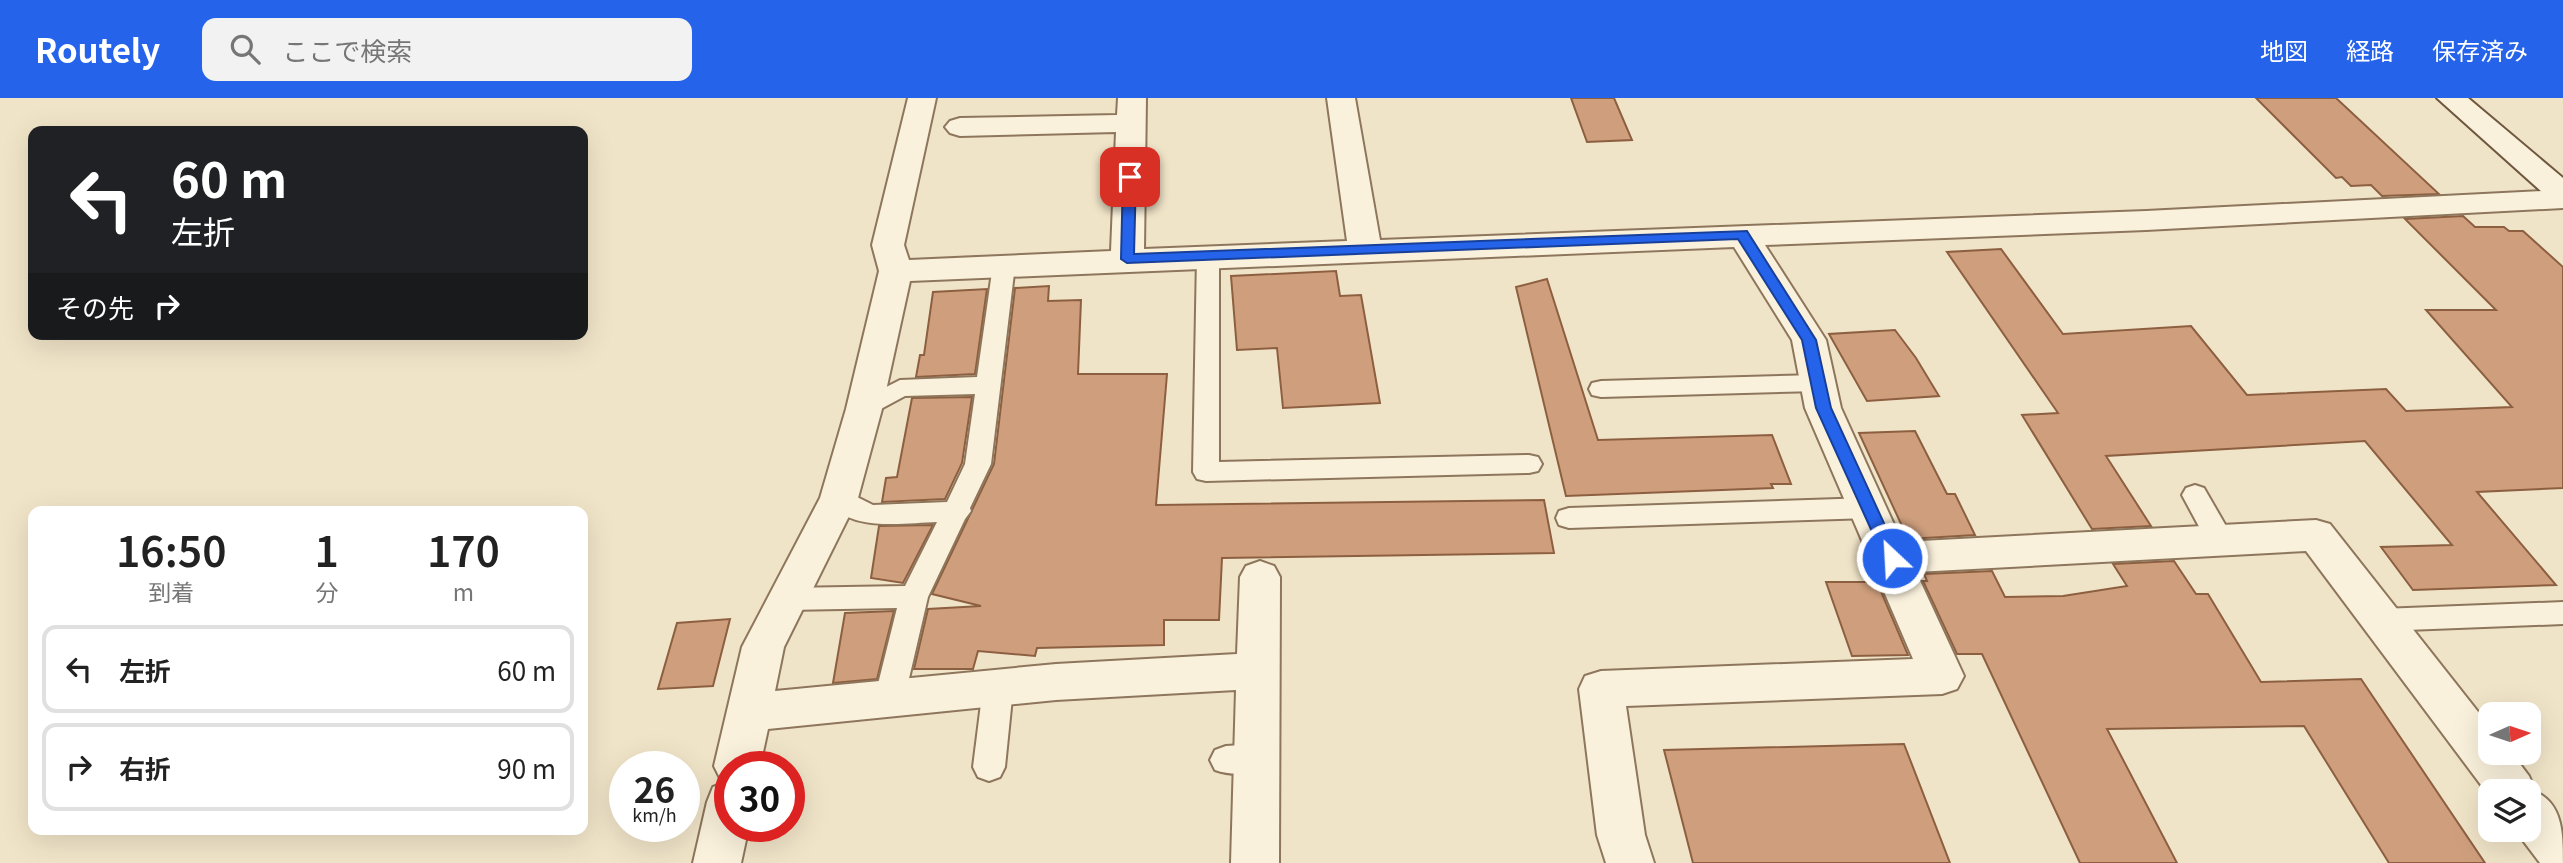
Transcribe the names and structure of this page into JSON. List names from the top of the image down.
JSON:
{
  "north": "right",
  "page": {
    "header": "Routely",
    "search": "ここで検索",
    "nav": ["地図", "経路", "保存済み"],
    "turn": ["60 m", "左折"],
    "then": "その先",
    "eta": [
      "16:50",
      "到着",
      "1",
      "分",
      "170",
      "m"
    ],
    "list": [
      {
        "name": "左折",
        "value": "60 m"
      },
      {
        "name": "右折",
        "value": "90 m"
      }
    ],
    "speed": "26 km/h",
    "limit": "30"
  }
}
